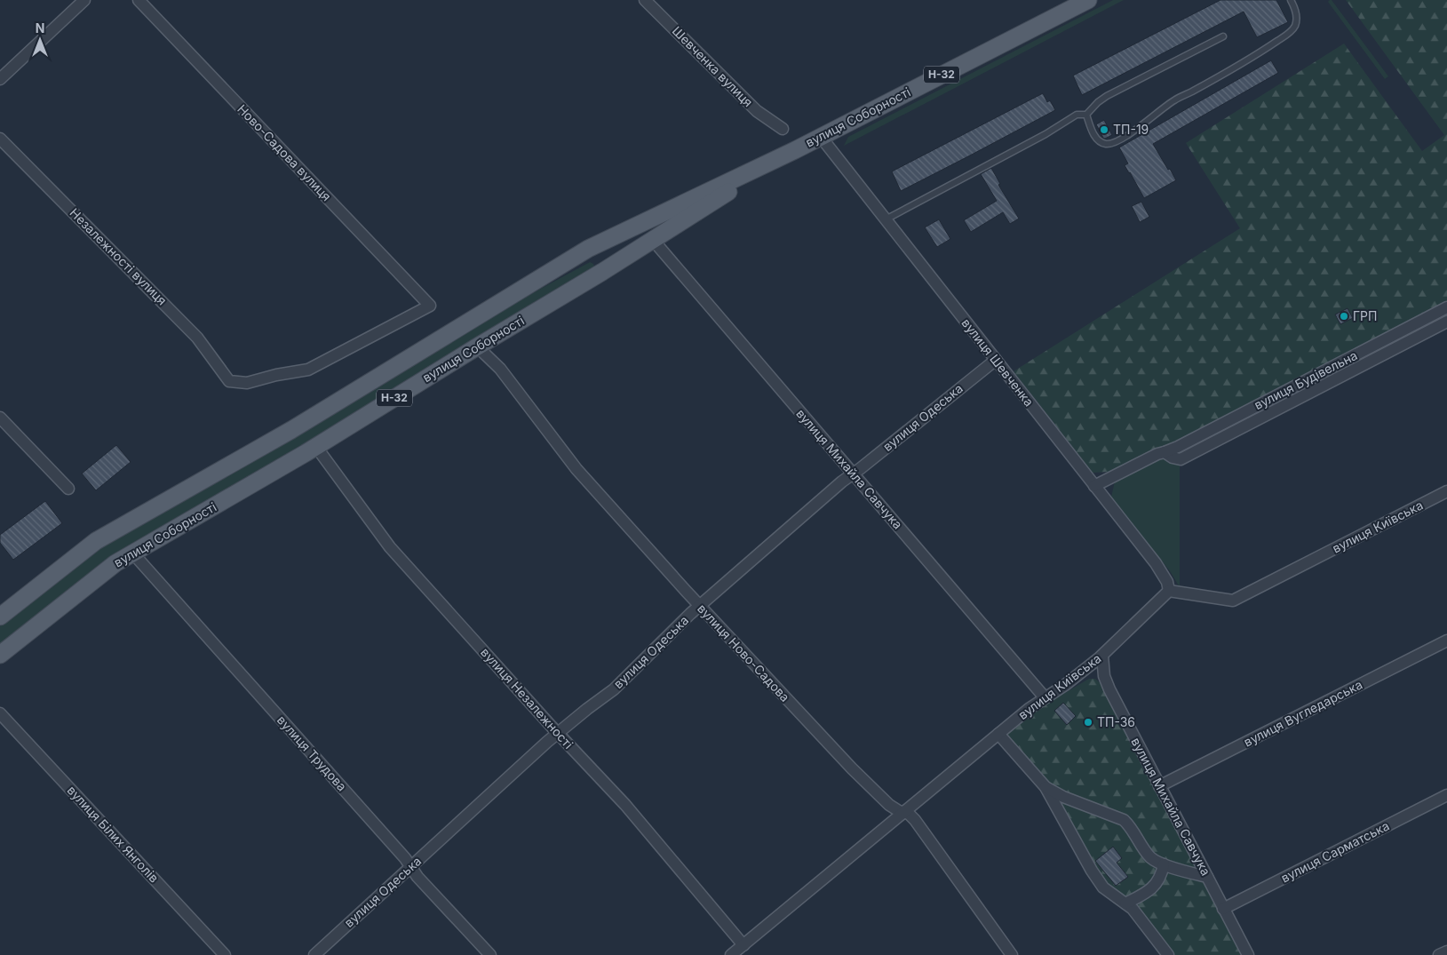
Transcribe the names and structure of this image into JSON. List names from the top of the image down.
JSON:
{
  "streets": {
    "main road": ["Н-32", "вулиця Соборності"],
    "street": [
      "Шевченка вулиця",
      "Ново-Садова вулиця",
      "Незалежності вулиця",
      "вулиця Шевченка",
      "вулиця Будівельна",
      "вулиця Одеська",
      "вулиця Михайла Савчука",
      "вулиця Київська",
      "вулиця Ново-Садова",
      "вулиця Незалежності",
      "вулиця Вугледарська",
      "вулиця Трудова",
      "вулиця Білих Янголів",
      "вулиця Сарматська"
    ]
  },
  "crossings": [
    ["вулиця Соборності", "вулиця Шевченка"],
    ["вулиця Соборності", "вулиця Михайла Савчука"],
    ["вулиця Соборності", "вулиця Ново-Садова"],
    ["вулиця Соборності", "вулиця Незалежності"],
    ["вулиця Соборності", "вулиця Трудова"],
    ["Ново-Садова вулиця", "Незалежності вулиця"],
    ["вулиця Шевченка", "вулиця Будівельна"],
    ["вулиця Шевченка", "вулиця Одеська"],
    ["вулиця Шевченка", "вулиця Київська"],
    ["вулиця Одеська", "вулиця Михайла Савчука"],
    ["вулиця Одеська", "вулиця Ново-Садова"],
    ["вулиця Одеська", "вулиця Незалежності"],
    ["вулиця Одеська", "вулиця Трудова"],
    ["вулиця Михайла Савчука", "вулиця Київська"],
    ["вулиця Михайла Савчука", "вулиця Вугледарська"],
    ["вулиця Михайла Савчука", "вулиця Сарматська"],
    ["вулиця Київська", "вулиця Ново-Садова"],
    ["вулиця Київська", "вулиця Незалежності"]
  ],
  "places": ["ТП-19", "ГРП", "ТП-36"],
  "north": "top"
}
